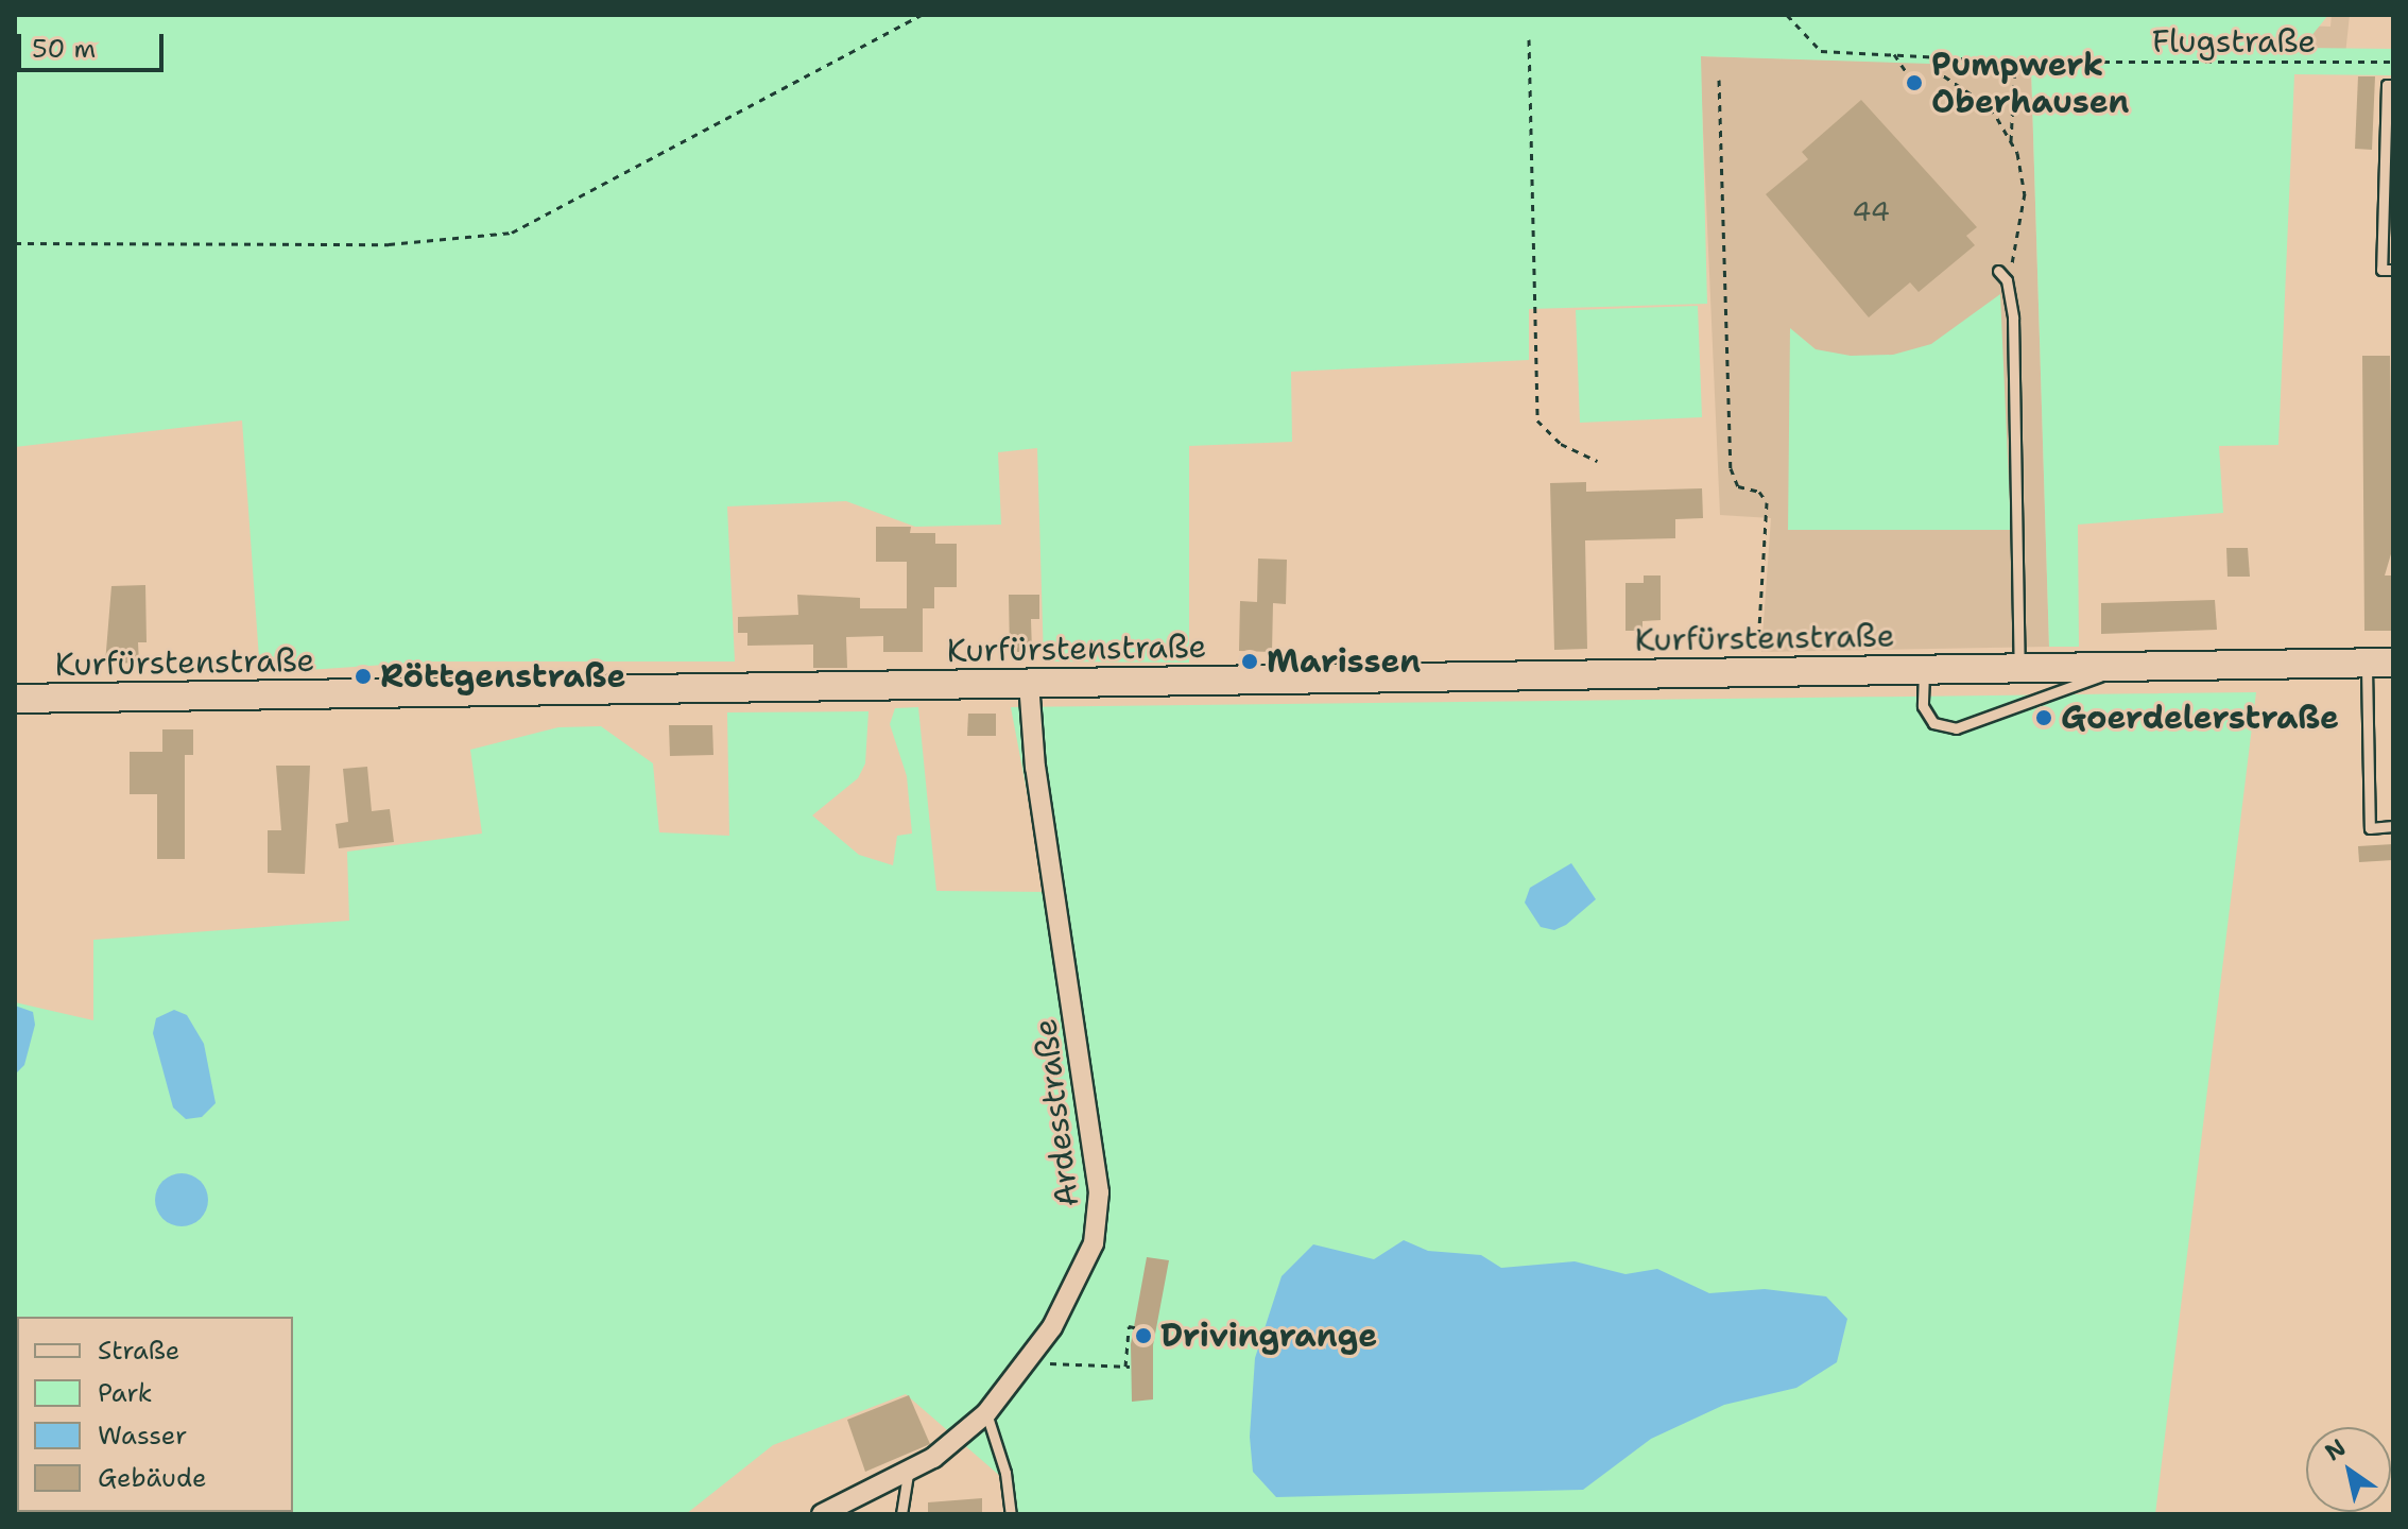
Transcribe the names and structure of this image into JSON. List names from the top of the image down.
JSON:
{
  "streets": {
    "main road": ["Kurfürstenstraße"],
    "street": ["Ardesstraße"],
    "path": ["Flugstraße"]
  },
  "crossings": [
    ["Kurfürstenstraße", "Ardesstraße"]
  ],
  "places": [
    "Pumpwerk Oberhausen",
    "Marissen",
    "Röttgenstraße",
    "Goerdelerstraße",
    "Drivingrange"
  ],
  "house_numbers": ["44"],
  "legend": [
    "Straße",
    "Park",
    "Wasser",
    "Gebäude"
  ],
  "scale_bar": "50 m",
  "north": "top left"
}
